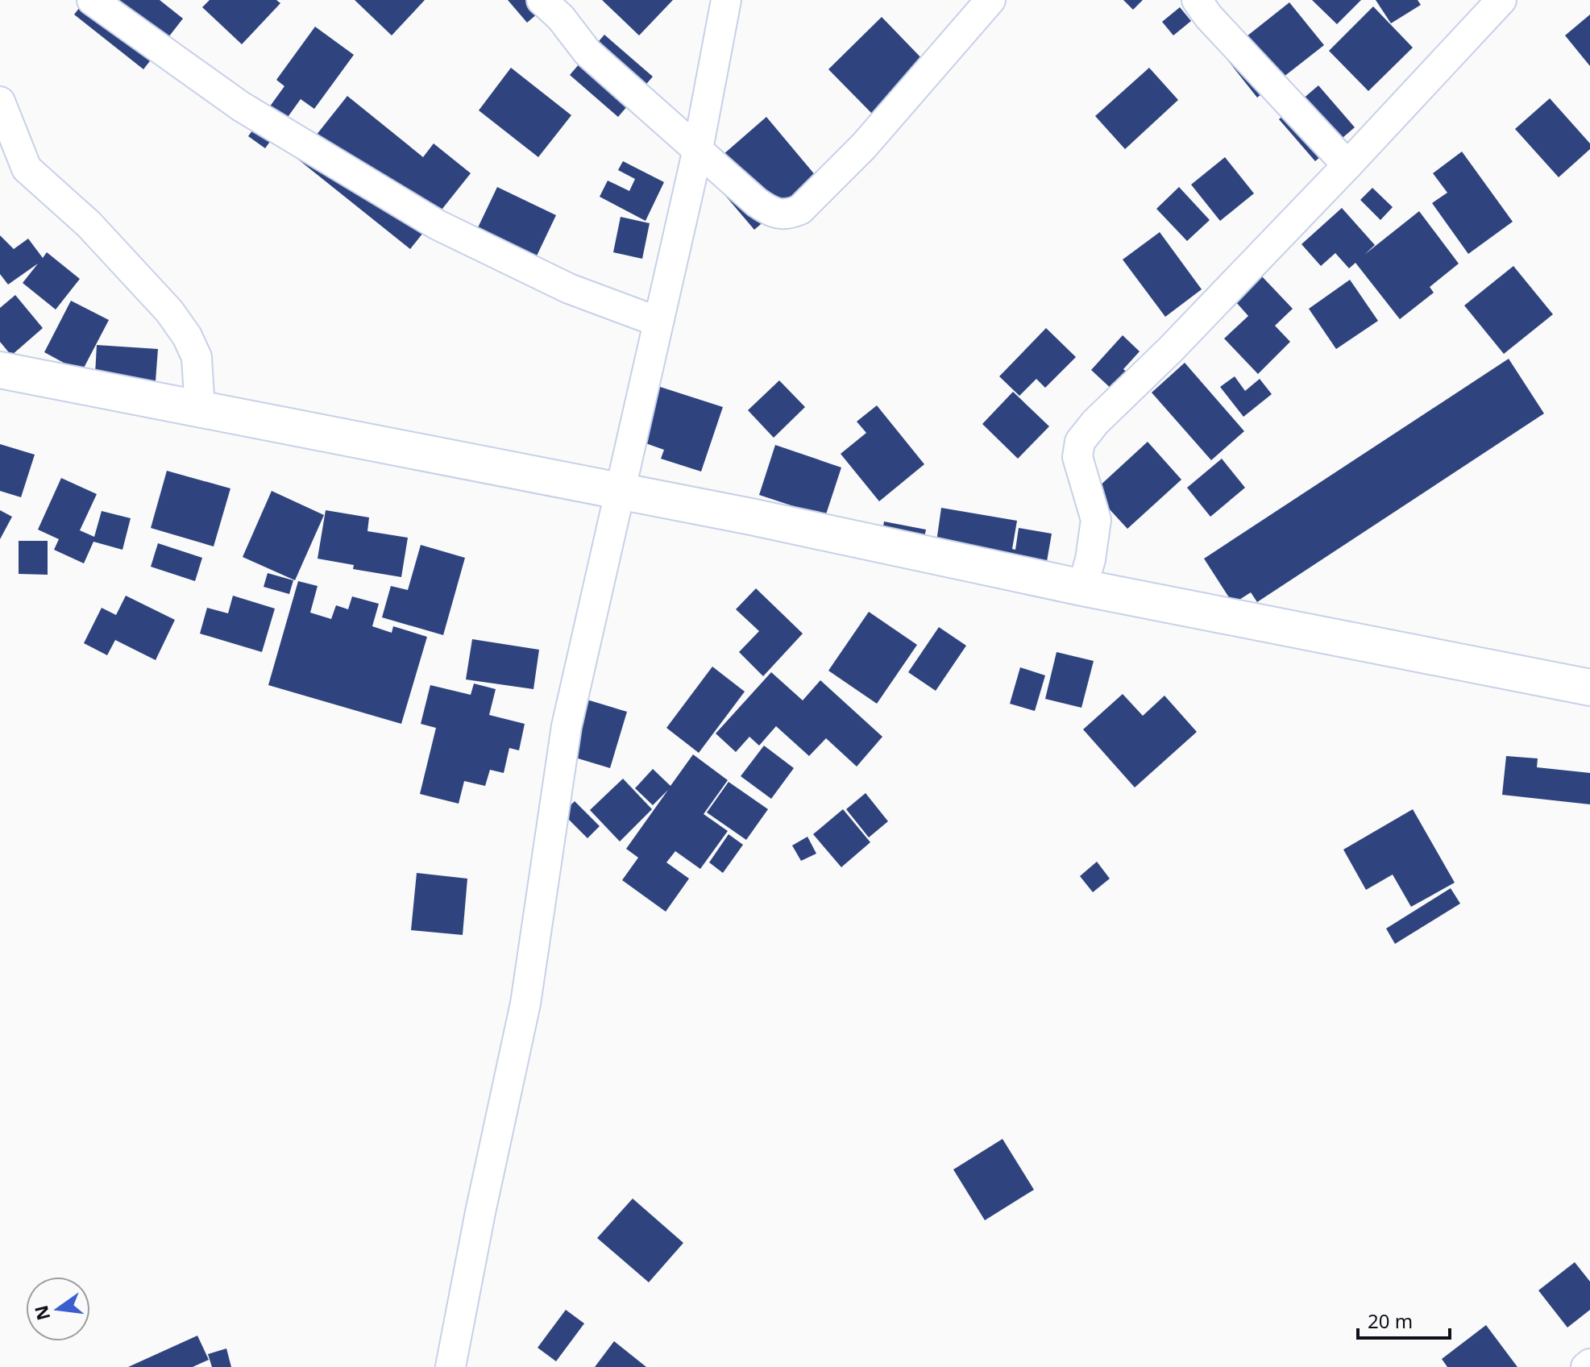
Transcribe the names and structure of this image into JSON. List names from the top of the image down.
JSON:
{
  "scale_bar": "20 m",
  "north": "left"
}
